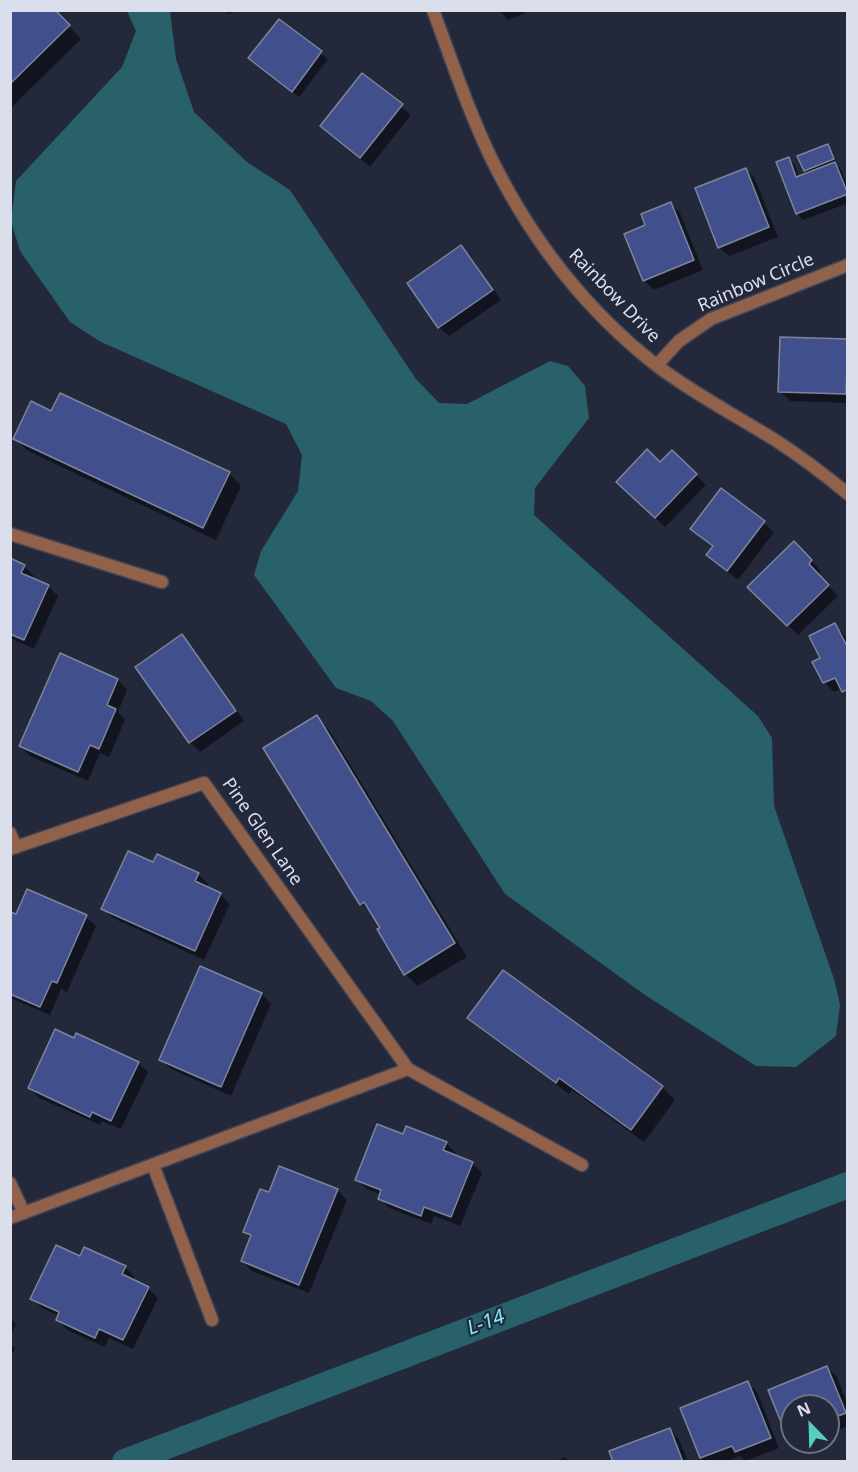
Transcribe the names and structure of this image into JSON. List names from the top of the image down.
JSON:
{
  "streets": {
    "street": ["Rainbow Circle", "Rainbow Drive", "Pine Glen Lane"]
  },
  "crossings": [
    ["Rainbow Circle", "Rainbow Drive"]
  ],
  "water": ["L-14"],
  "north": "top left"
}
